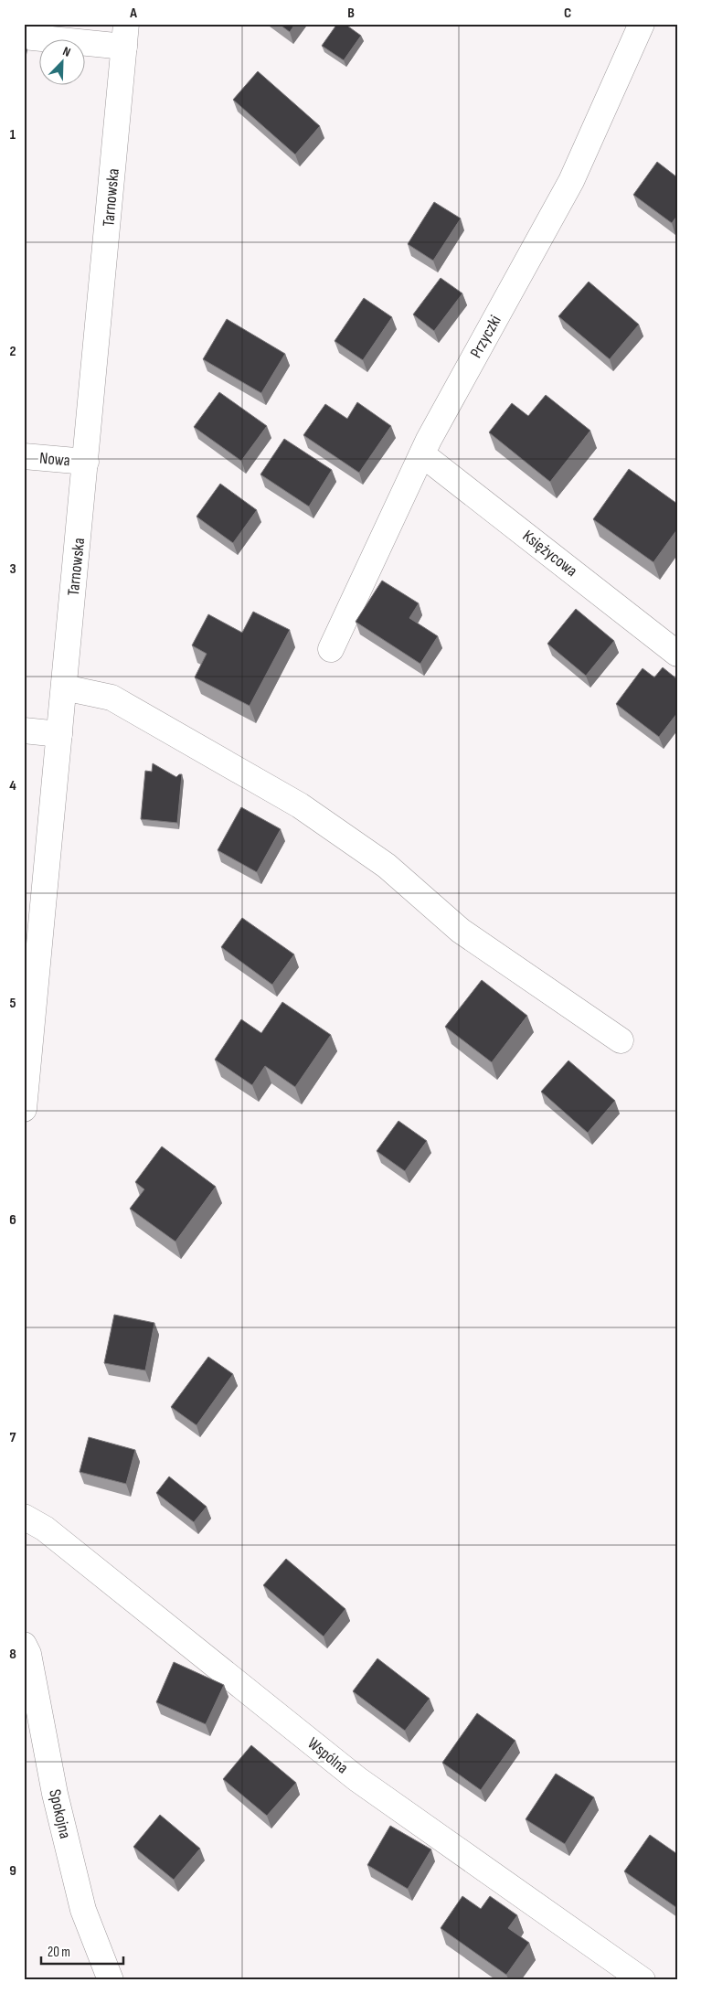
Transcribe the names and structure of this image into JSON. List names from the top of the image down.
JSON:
{
  "streets": {
    "street": [
      "Tarnowska",
      "Przyczki",
      "Nowa",
      "Księżycowa",
      "Wspólna",
      "Spokojna"
    ]
  },
  "crossings": [
    ["Tarnowska", "Nowa"],
    ["Przyczki", "Księżycowa"]
  ],
  "scale_bar": "20 m",
  "north": "top right",
  "grid": {
    "columns": ["A", "B", "C"],
    "rows": [
      "1",
      "2",
      "3",
      "4",
      "5",
      "6",
      "7",
      "8",
      "9"
    ]
  }
}
